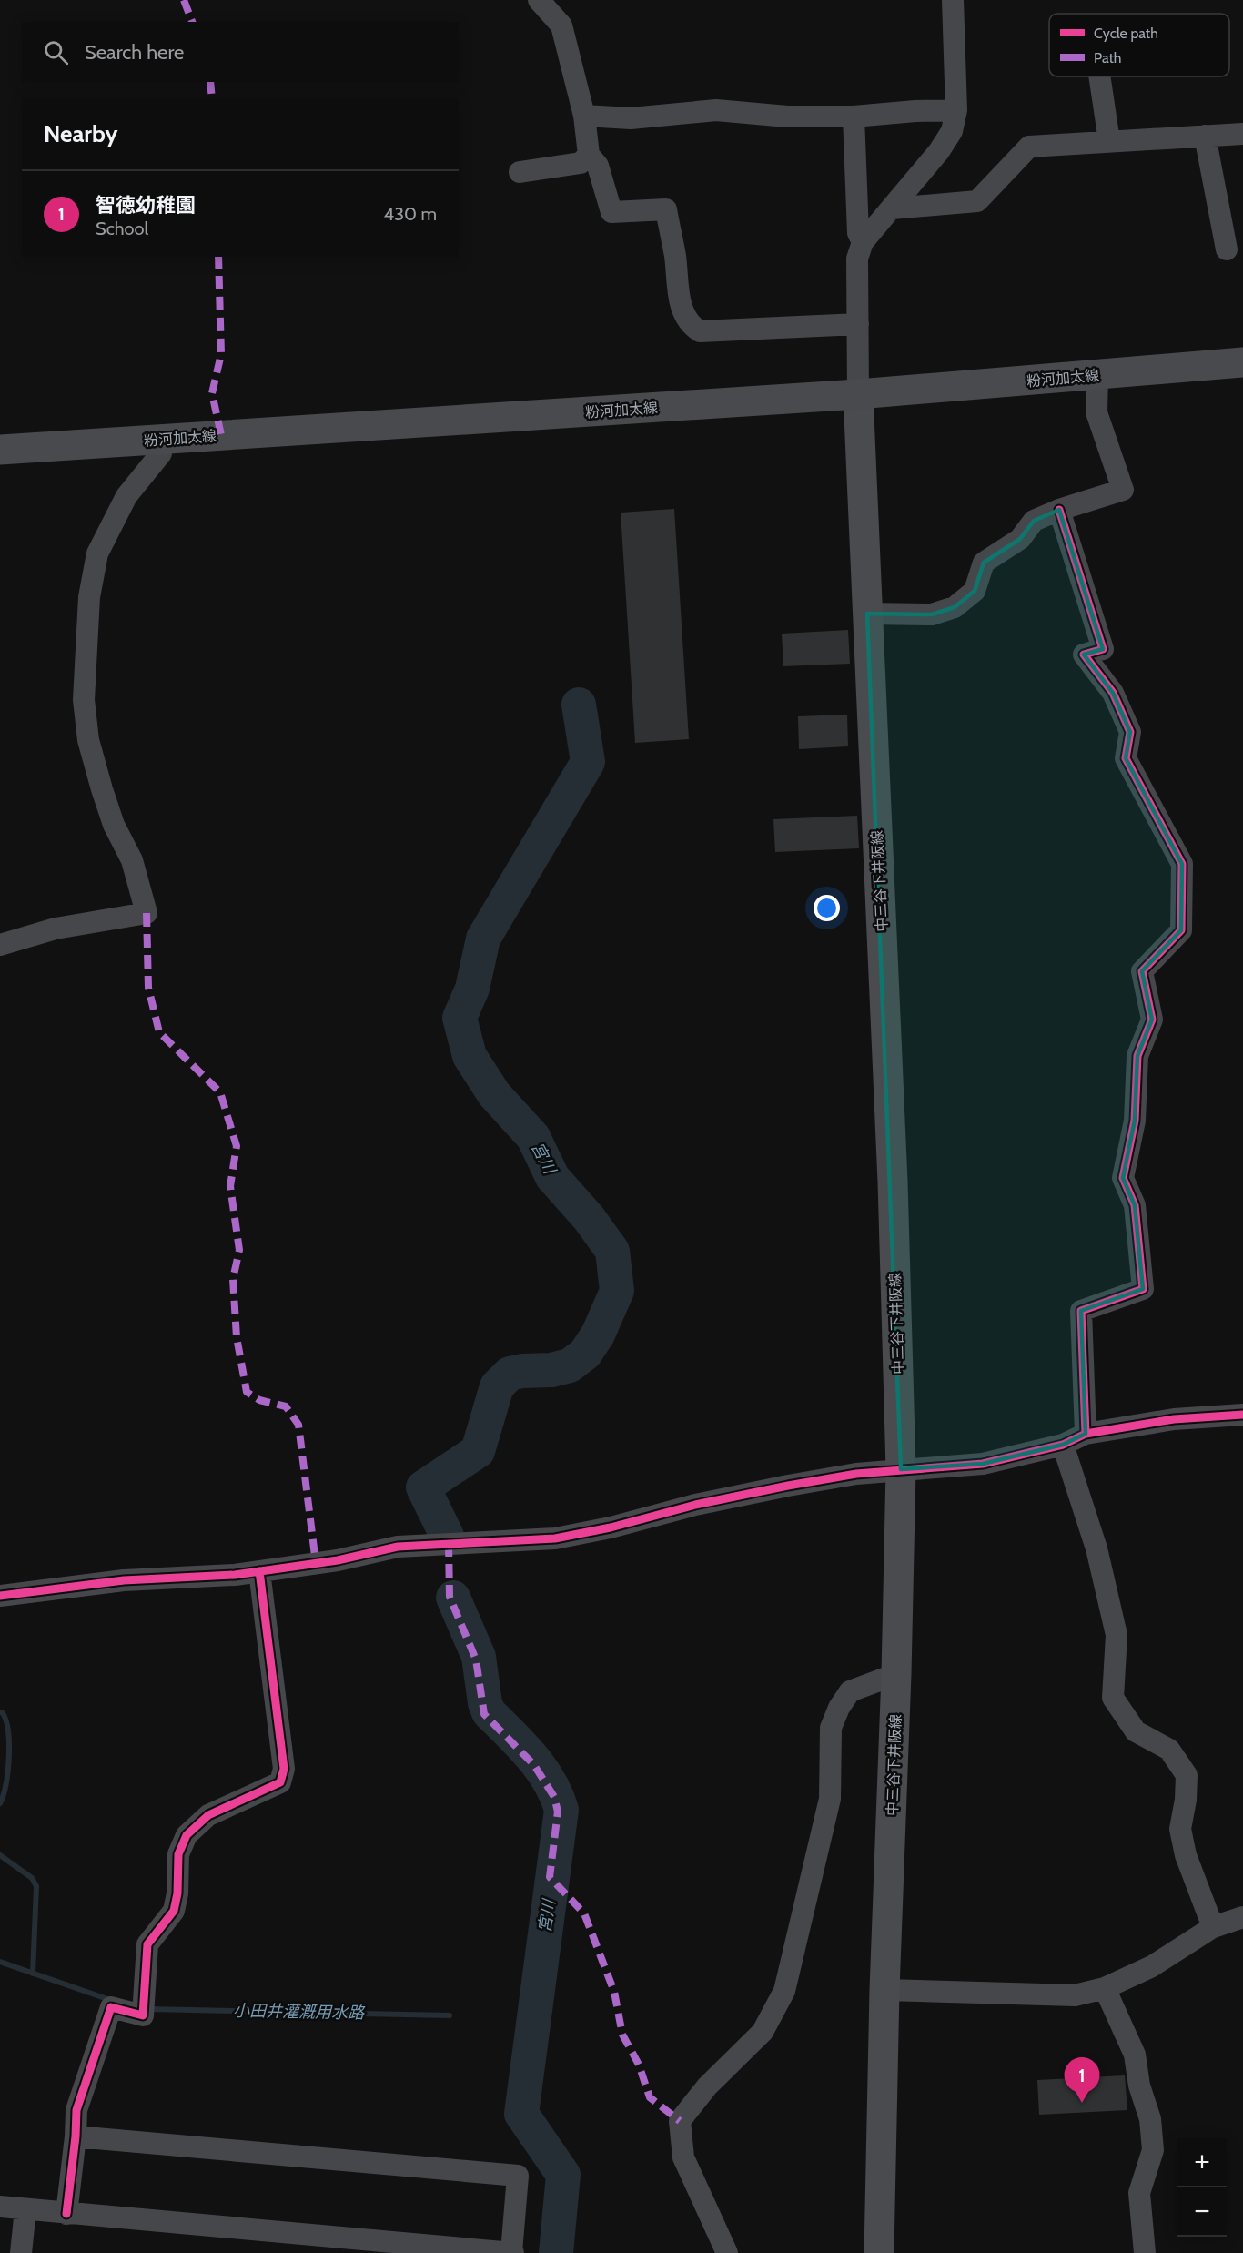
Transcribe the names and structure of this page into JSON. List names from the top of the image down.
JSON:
{
  "streets": {
    "main road": ["粉河加太線", "中三谷下井阪線"]
  },
  "crossings": [
    ["粉河加太線", "中三谷下井阪線"]
  ],
  "water": ["宮川", "小田井灌漑用水路"],
  "legend": ["Cycle path", "Path"],
  "page": {
    "search": "Search here",
    "heading": "Nearby",
    "list": [
      {
        "mark": "1",
        "name": "智徳幼稚園",
        "note": "School",
        "value": "430 m"
      }
    ],
    "pins": "1",
    "map_buttons": ["+", "−"]
  }
}
